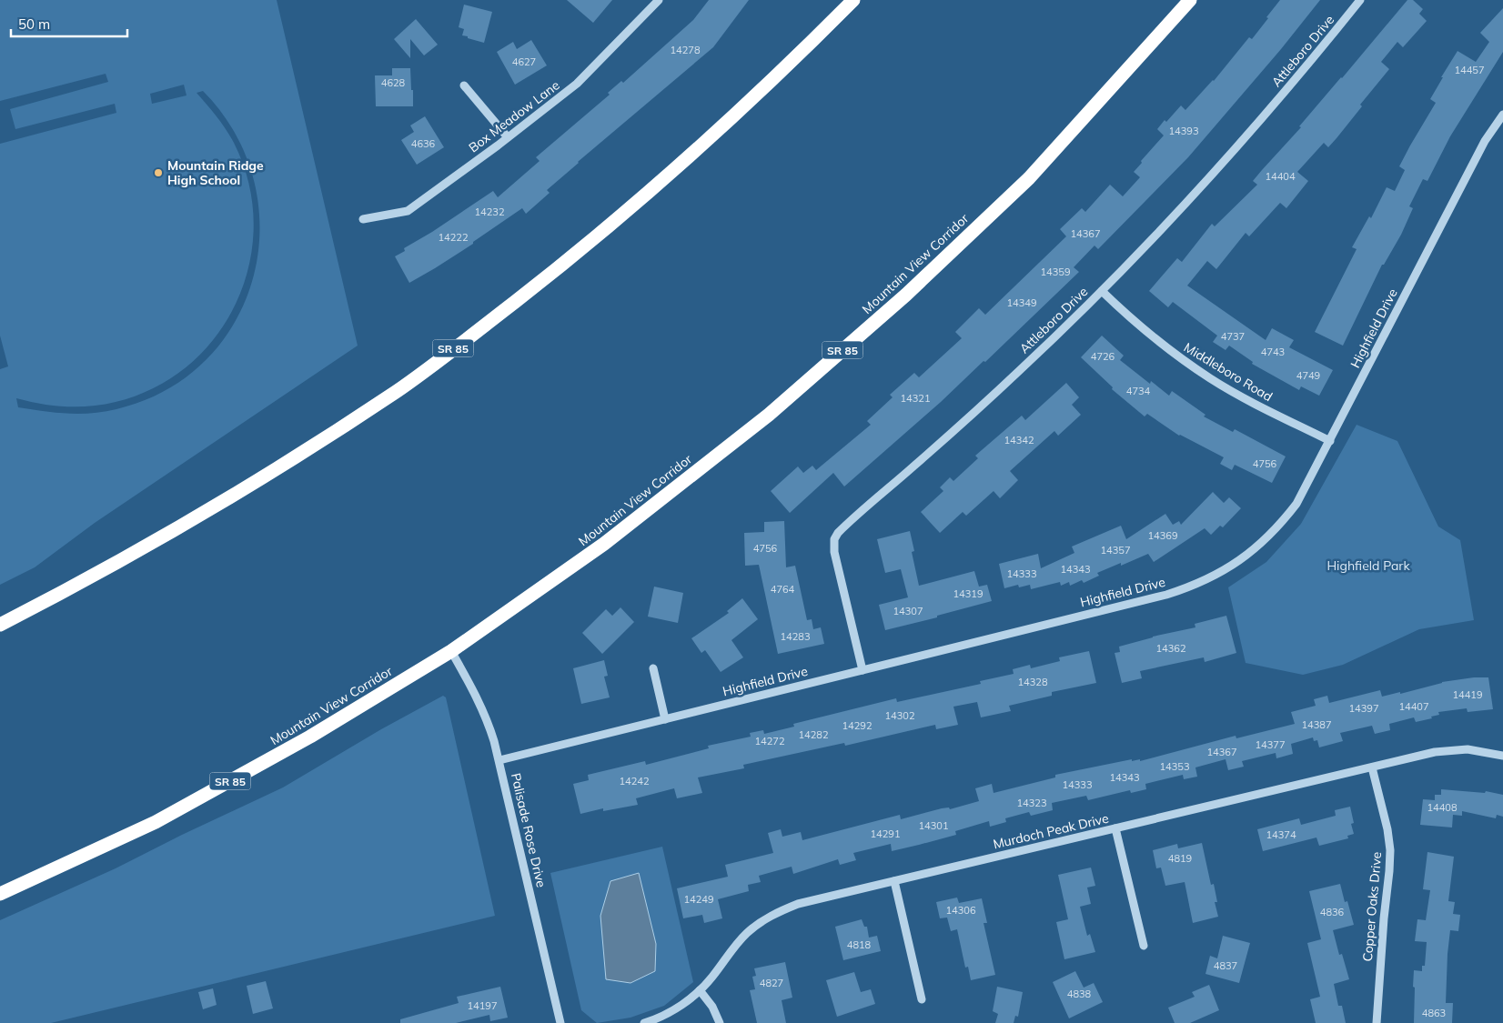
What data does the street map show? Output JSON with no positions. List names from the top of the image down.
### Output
{
  "streets": {
    "highway": ["Mountain View Corridor", "SR 85"],
    "street": [
      "Attleboro Drive",
      "Box Meadow Lane",
      "Highfield Drive",
      "Middleboro Road",
      "Palisade Rose Drive",
      "Murdoch Peak Drive",
      "Copper Oaks Drive"
    ]
  },
  "crossings": [
    ["Attleboro Drive", "Highfield Drive"],
    ["Attleboro Drive", "Middleboro Road"],
    ["Mountain View Corridor", "Palisade Rose Drive"],
    ["Highfield Drive", "Middleboro Road"],
    ["Highfield Drive", "Palisade Rose Drive"],
    ["Murdoch Peak Drive", "Copper Oaks Drive"]
  ],
  "parks": ["Highfield Park"],
  "places": ["Mountain Ridge High School"],
  "house_numbers": [
    "14278",
    "4627",
    "14457",
    "4628",
    "14393",
    "4636",
    "14404",
    "14232",
    "14367",
    "14222",
    "14359",
    "14349",
    "4737",
    "4743",
    "4726",
    "4749",
    "4734",
    "14321",
    "14342",
    "4756",
    "14369",
    "4756",
    "14357",
    "14343",
    "14333",
    "4764",
    "14319",
    "14307",
    "14283",
    "14362",
    "14328",
    "14419",
    "14407",
    "14397",
    "14302",
    "14387",
    "14292",
    "14282",
    "14272",
    "14377",
    "14367",
    "14353",
    "14343",
    "14242",
    "14333",
    "14323",
    "14408",
    "14301",
    "14291",
    "14374",
    "4819",
    "14249",
    "14306",
    "4836",
    "4818",
    "4837",
    "4827",
    "4838",
    "14197",
    "4863"
  ],
  "scale_bar": "50 m"
}
